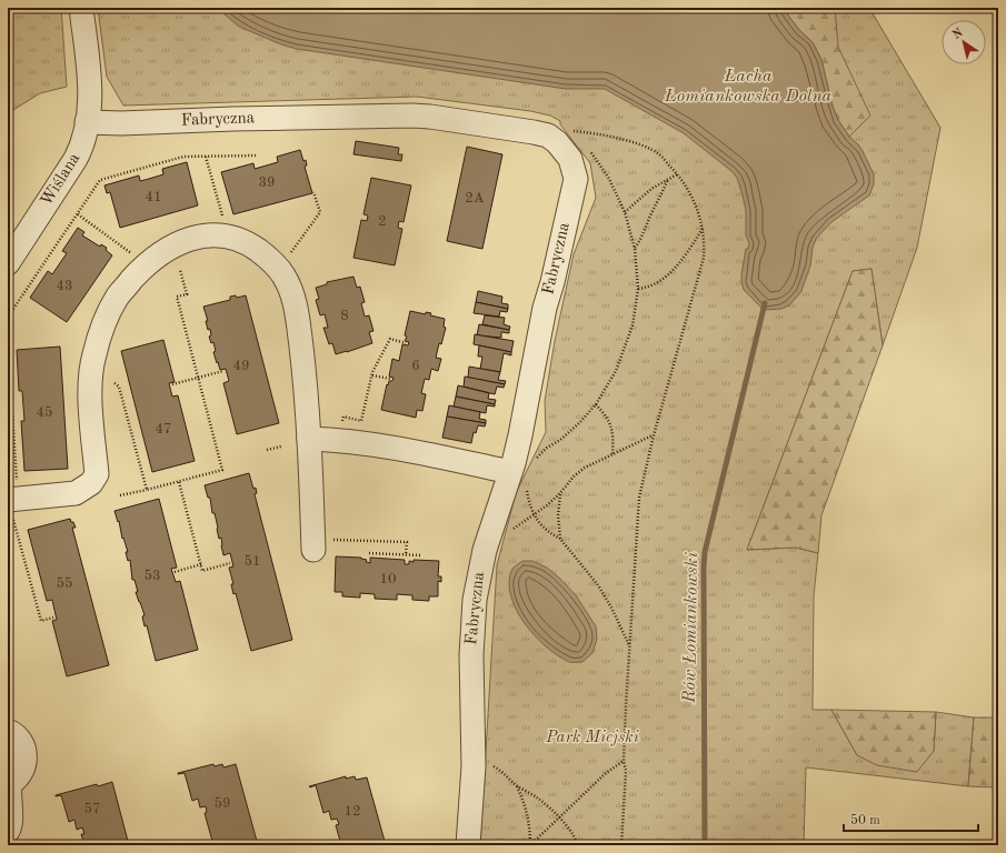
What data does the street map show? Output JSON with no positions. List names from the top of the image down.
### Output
{
  "streets": {
    "street": ["Fabryczna", "Wiślana"]
  },
  "crossings": [
    ["Fabryczna", "Wiślana"]
  ],
  "water": ["Łacha Łomiankowska Dolna", "Rów Łomiankowski"],
  "parks": ["Park Miejski"],
  "house_numbers": [
    "39",
    "41",
    "2A",
    "2",
    "43",
    "8",
    "49",
    "6",
    "45",
    "47",
    "51",
    "53",
    "10",
    "55",
    "59",
    "57",
    "12"
  ],
  "scale_bar": "50 m",
  "north": "top left"
}
